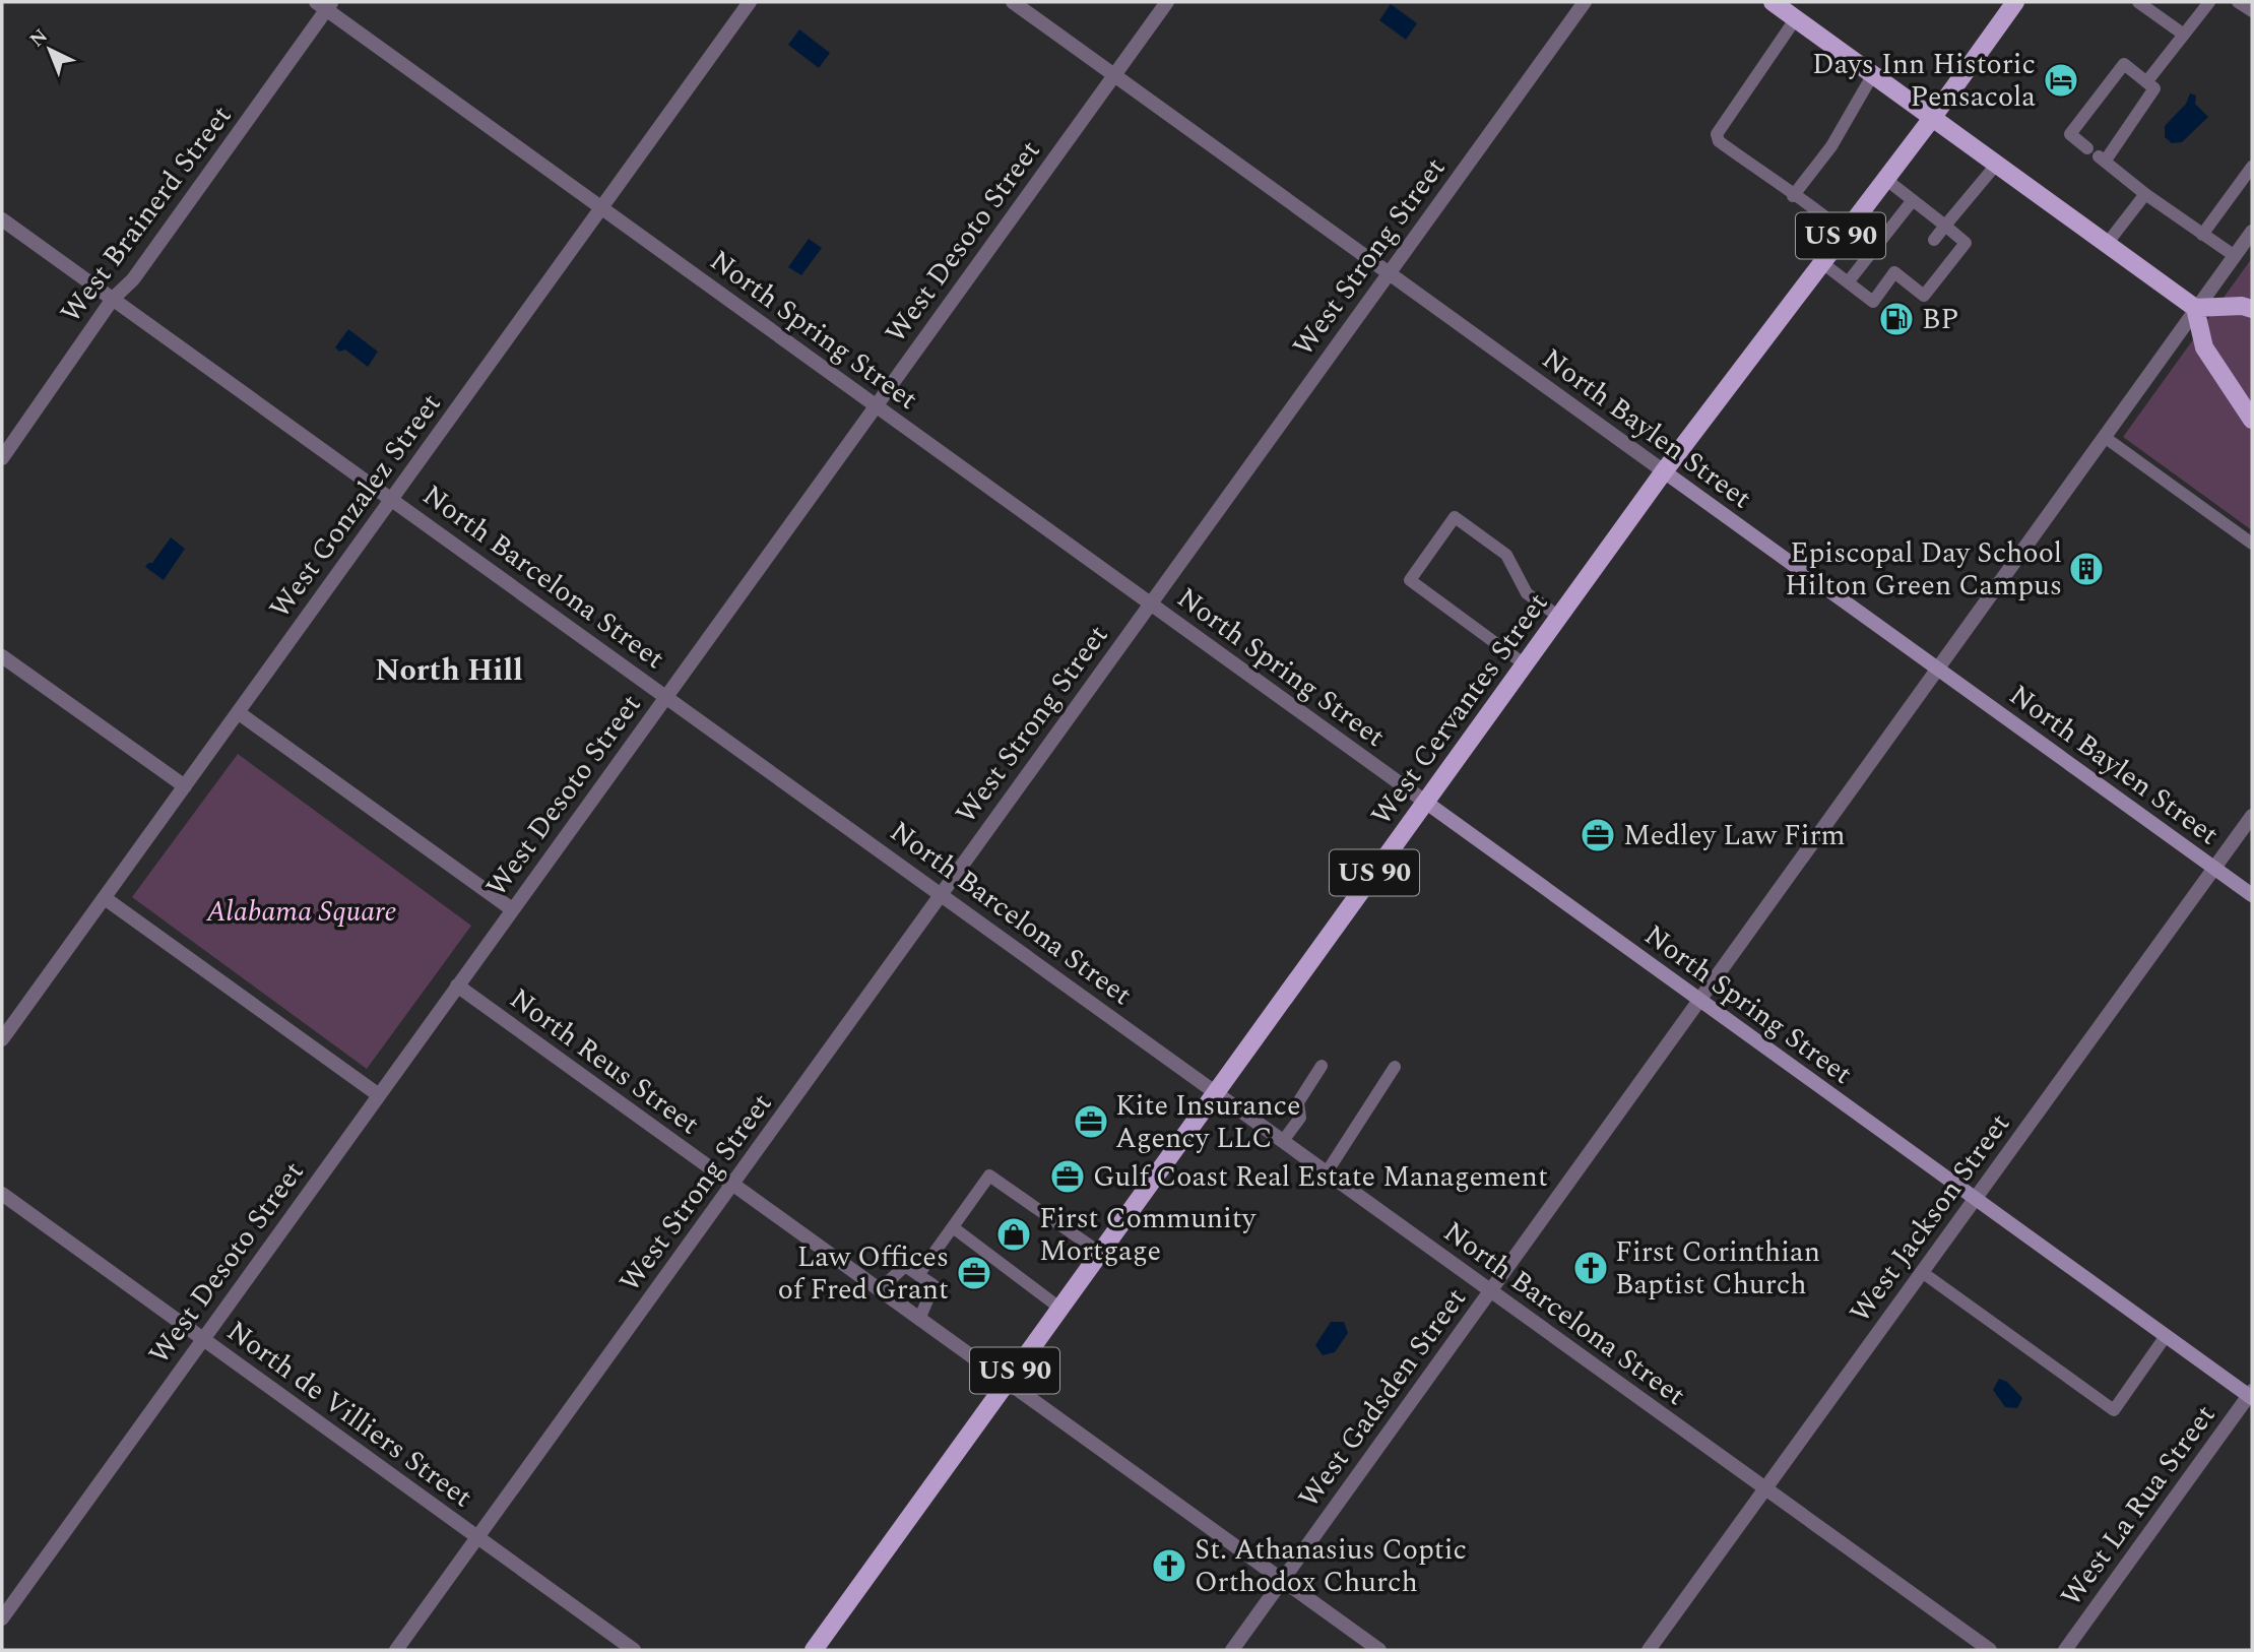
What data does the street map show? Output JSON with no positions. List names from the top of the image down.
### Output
{
  "streets": {
    "main road": ["US 90", "West Cervantes Street"],
    "street": [
      "West Brainerd Street",
      "West Desoto Street",
      "West Strong Street",
      "North Spring Street",
      "North Baylen Street",
      "West Gonzalez Street",
      "North Barcelona Street",
      "North Reus Street",
      "West Jackson Street",
      "West Gadsden Street",
      "North de Villiers Street",
      "West La Rua Street"
    ]
  },
  "crossings": [
    ["West Brainerd Street", "North Spring Street"],
    ["West Brainerd Street", "North Barcelona Street"],
    ["US 90", "West Cervantes Street"],
    ["West Desoto Street", "North Spring Street"],
    ["West Desoto Street", "North Baylen Street"],
    ["West Desoto Street", "North Barcelona Street"],
    ["West Desoto Street", "North Reus Street"],
    ["West Desoto Street", "North de Villiers Street"],
    ["West Strong Street", "North Spring Street"],
    ["West Strong Street", "North Baylen Street"],
    ["West Strong Street", "North Barcelona Street"],
    ["West Strong Street", "North Reus Street"],
    ["West Strong Street", "North de Villiers Street"],
    ["North Spring Street", "West Gonzalez Street"],
    ["North Spring Street", "West Cervantes Street"],
    ["North Spring Street", "West Jackson Street"],
    ["North Spring Street", "West Gadsden Street"],
    ["North Spring Street", "West La Rua Street"],
    ["North Baylen Street", "West Cervantes Street"],
    ["North Baylen Street", "West Jackson Street"],
    ["North Baylen Street", "West Gadsden Street"],
    ["West Gonzalez Street", "North Barcelona Street"],
    ["North Barcelona Street", "West Cervantes Street"],
    ["North Barcelona Street", "West Jackson Street"],
    ["North Barcelona Street", "West Gadsden Street"],
    ["West Cervantes Street", "North Reus Street"],
    ["North Reus Street", "West Gadsden Street"]
  ],
  "districts": ["North Hill"],
  "parks": ["Alabama Square"],
  "places": {
    "hotel": ["Days Inn Historic Pensacola"],
    "fuel station": ["BP"],
    "building": ["Episcopal Day School Hilton Green Campus"],
    "office": [
      "Medley Law Firm",
      "Kite Insurance Agency LLC",
      "Gulf Coast Real Estate Management",
      "Law Offices of Fred Grant"
    ],
    "shop": ["First Community Mortgage"],
    "church": ["First Corinthian Baptist Church", "St. Athanasius Coptic Orthodox Church"]
  },
  "north": "top left"
}
